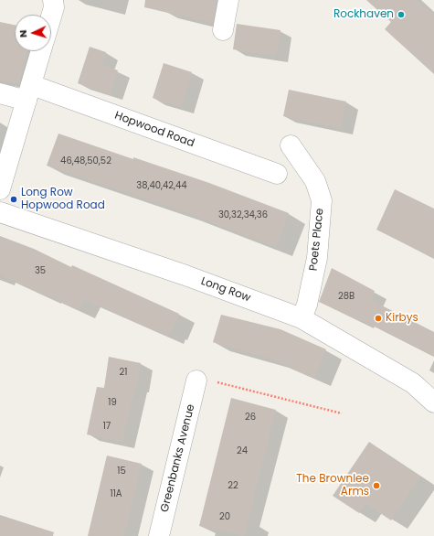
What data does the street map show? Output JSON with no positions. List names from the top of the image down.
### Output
{
  "streets": {
    "street": [
      "Hopwood Road",
      "Poets Place",
      "Long Row",
      "Greenbanks Avenue"
    ]
  },
  "crossings": [
    ["Poets Place", "Long Row"]
  ],
  "places": [
    "Rockhaven",
    "Long Row Hopwood Road",
    "Kirbys",
    "The Brownlee Arms"
  ],
  "house_numbers": [
    "46,48,50,52",
    "38,40,42,44",
    "30,32,34,36",
    "35",
    "28B",
    "21",
    "19",
    "26",
    "17",
    "24",
    "15",
    "22",
    "11A",
    "20"
  ],
  "north": "left"
}
